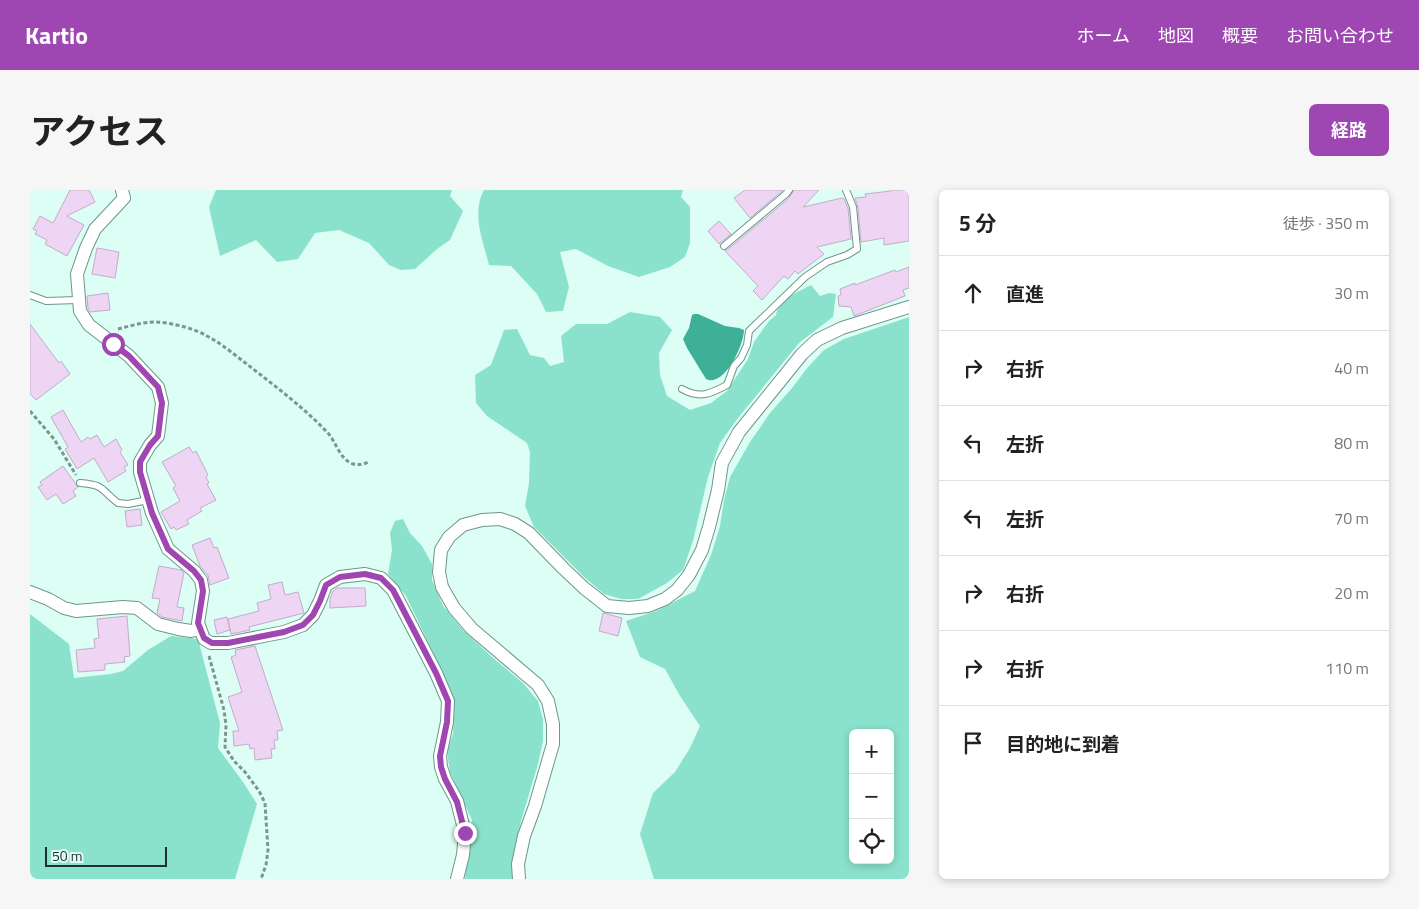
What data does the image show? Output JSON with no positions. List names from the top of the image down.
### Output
{
  "scale_bar": "50 m",
  "page": {
    "header": "Kartio",
    "nav": [
      "ホーム",
      "地図",
      "概要",
      "お問い合わせ"
    ],
    "title": "アクセス",
    "buttons": "経路",
    "heading": ["5 分", "徒歩 · 350 m"],
    "list": [
      ["直進", "30 m"],
      ["右折", "40 m"],
      ["左折", "80 m"],
      ["左折", "70 m"],
      ["右折", "20 m"],
      ["右折", "110 m"],
      "目的地に到着"
    ],
    "map_buttons": ["+", "−"],
    "scale": "50 m"
  }
}
